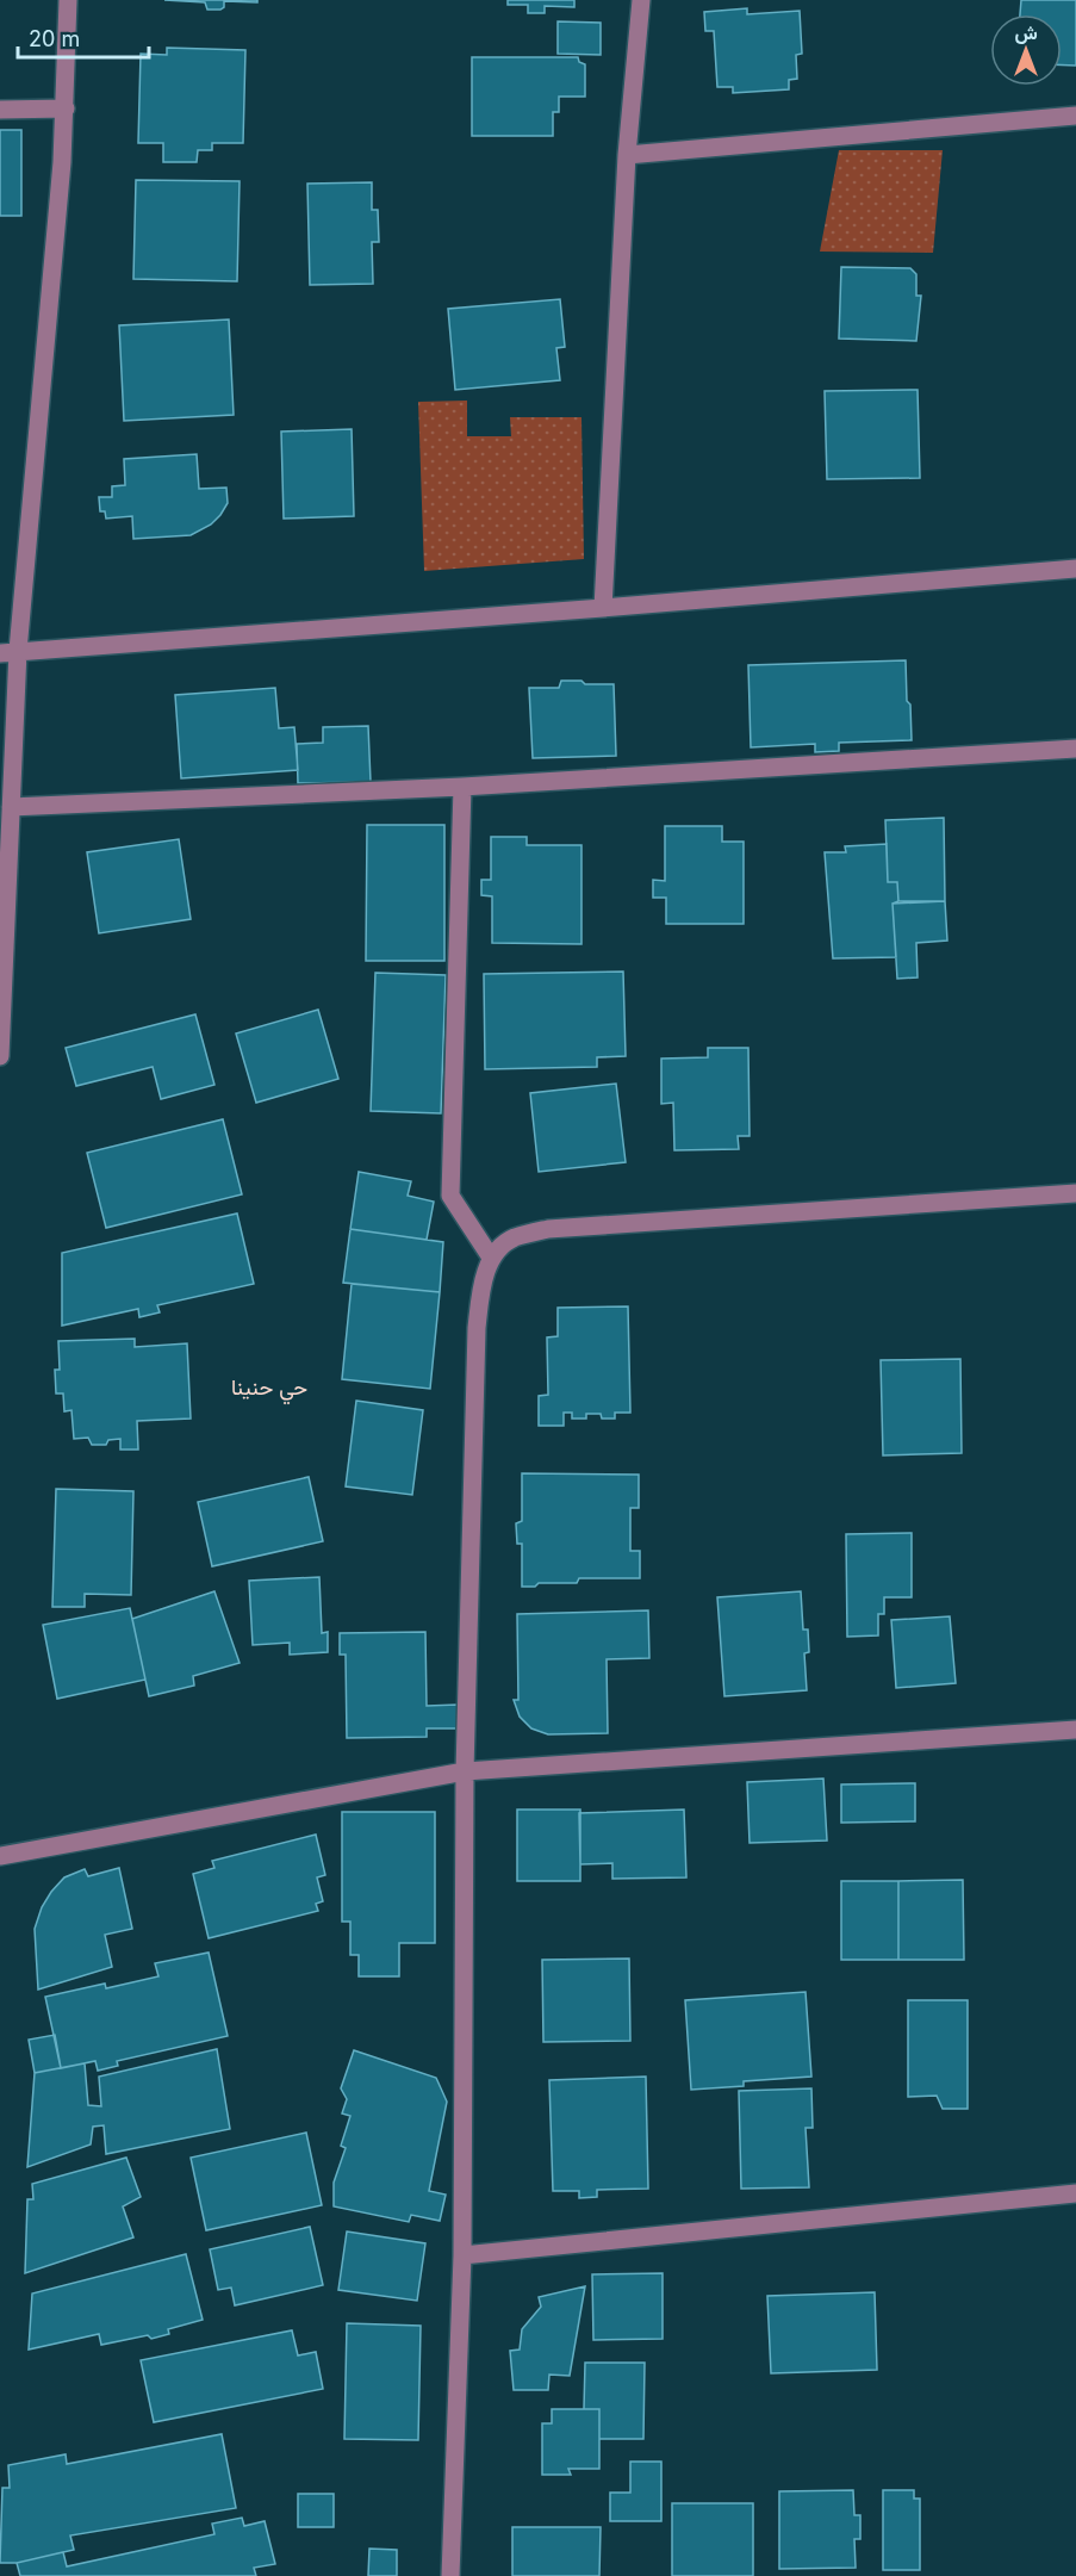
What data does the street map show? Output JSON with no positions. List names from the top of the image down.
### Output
{
  "districts": ["حي حنينا"],
  "scale_bar": "20 m",
  "north": "top"
}
